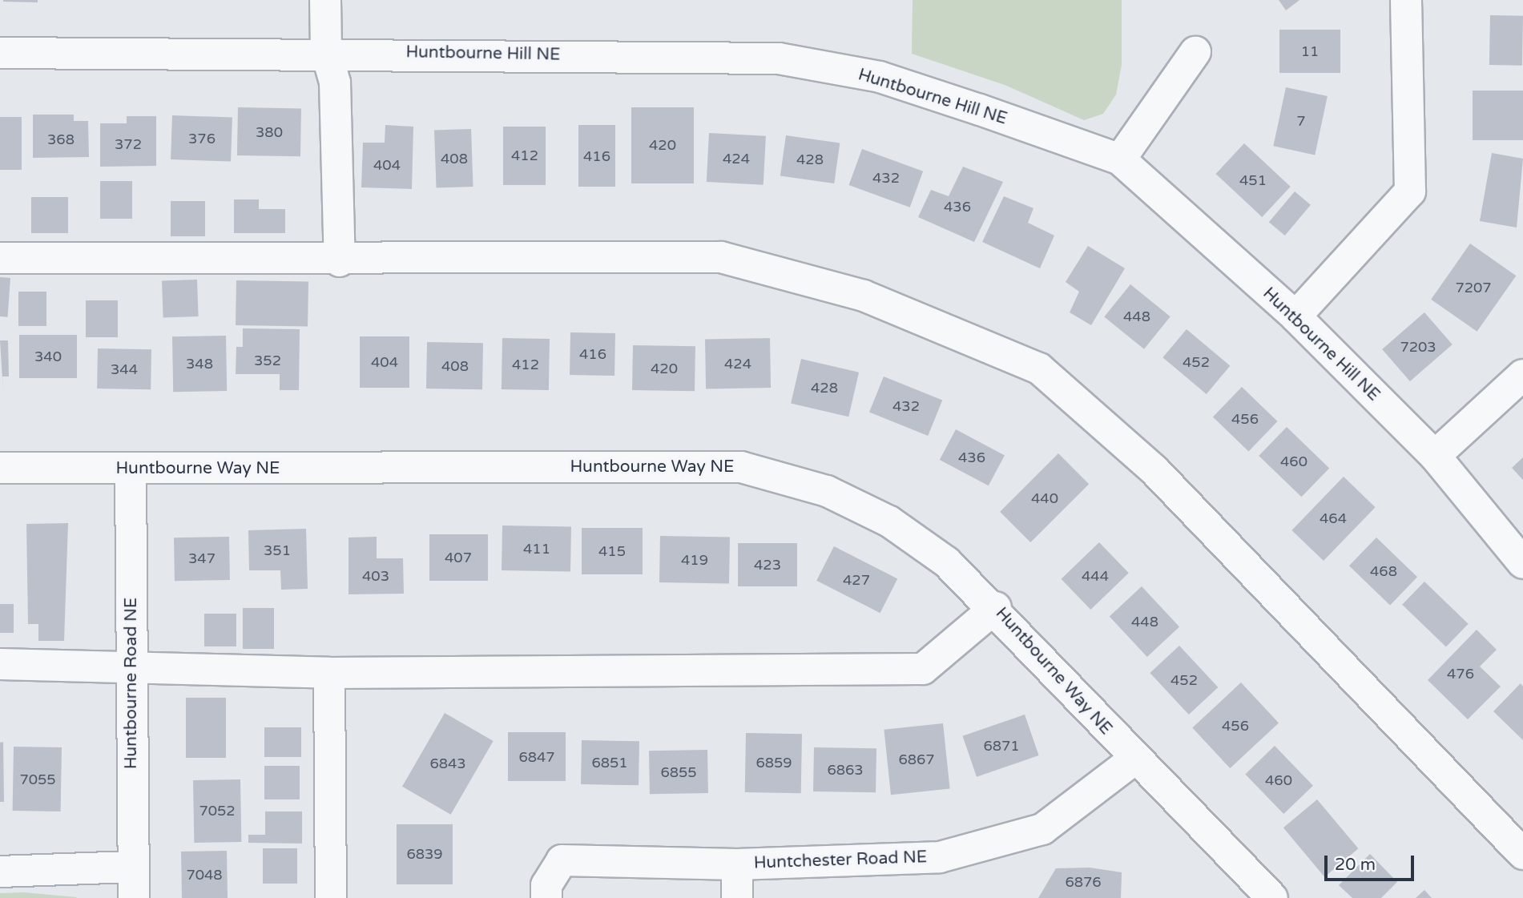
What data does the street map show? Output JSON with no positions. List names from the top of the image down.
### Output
{
  "streets": {
    "street": [
      "Huntbourne Hill NE",
      "Huntbourne Way NE",
      "Huntbourne Road NE",
      "Huntchester Road NE"
    ]
  },
  "crossings": [
    ["Huntbourne Way NE", "Huntbourne Road NE"],
    ["Huntbourne Way NE", "Huntchester Road NE"]
  ],
  "house_numbers": [
    "11",
    "7",
    "380",
    "376",
    "368",
    "372",
    "420",
    "412",
    "416",
    "408",
    "424",
    "428",
    "404",
    "432",
    "451",
    "436",
    "7207",
    "448",
    "7203",
    "416",
    "340",
    "352",
    "404",
    "452",
    "348",
    "424",
    "412",
    "408",
    "420",
    "344",
    "428",
    "432",
    "456",
    "436",
    "460",
    "440",
    "464",
    "411",
    "351",
    "415",
    "407",
    "347",
    "419",
    "423",
    "468",
    "403",
    "444",
    "427",
    "448",
    "476",
    "452",
    "456",
    "6871",
    "6847",
    "6867",
    "6851",
    "6859",
    "6843",
    "6863",
    "6855",
    "7055",
    "460",
    "7052",
    "6839",
    "7048",
    "6876"
  ],
  "scale_bar": "20 m"
}
